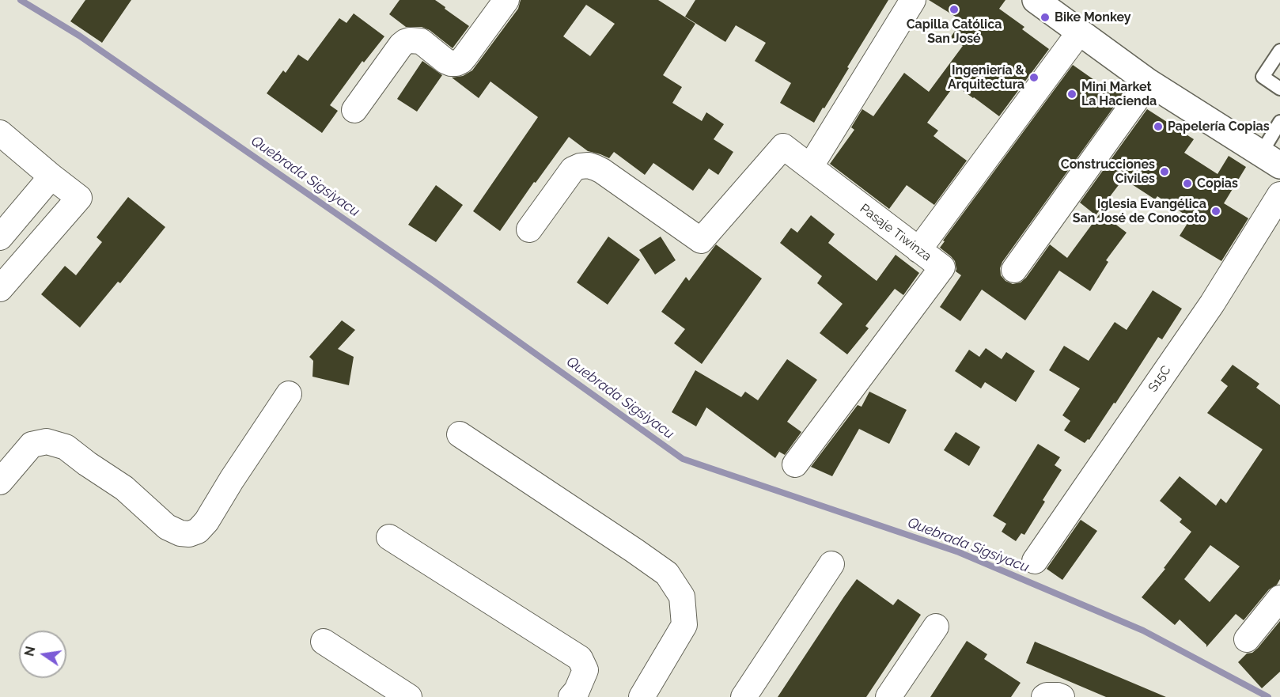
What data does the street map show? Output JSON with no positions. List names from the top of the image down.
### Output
{
  "streets": {
    "street": ["Pasaje Tiwinza", "S15C"]
  },
  "water": ["Quebrada Sigsiyacu"],
  "places": [
    "Capilla Católica San José",
    "Bike Monkey",
    "Ingeniería & Arquitectura",
    "Mini Market La Hacienda",
    "Papelería Copias",
    "Construcciones Civiles",
    "Copias",
    "Iglesia Evangélica San José de Conocoto"
  ],
  "north": "left"
}
